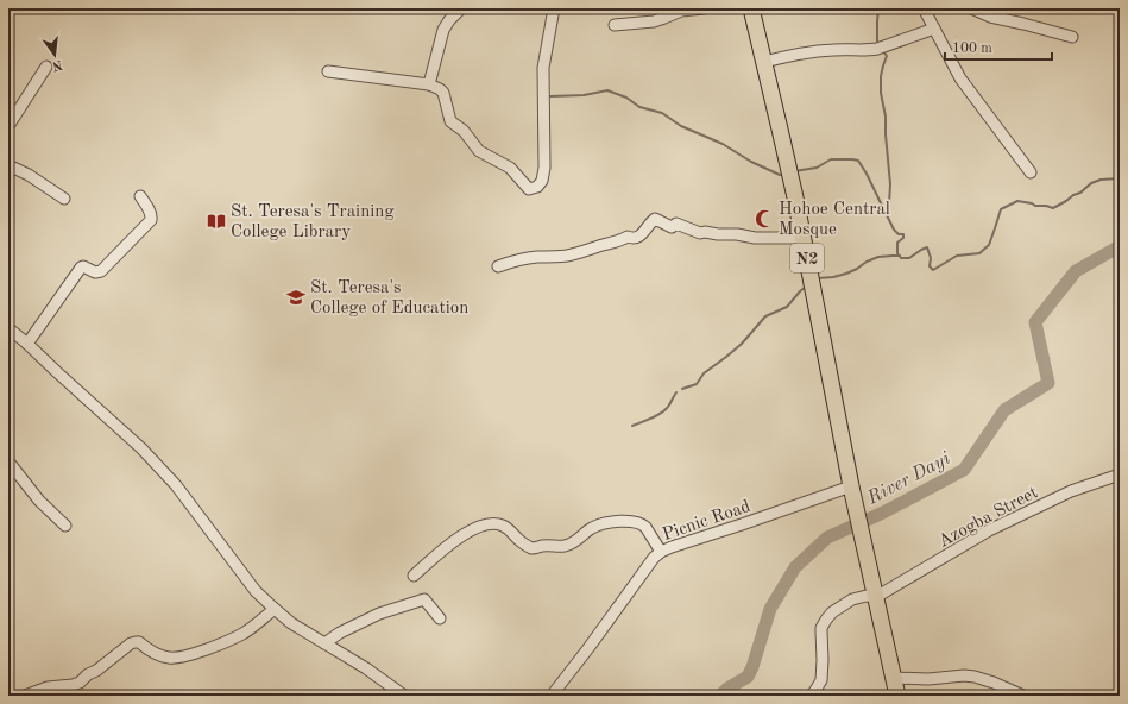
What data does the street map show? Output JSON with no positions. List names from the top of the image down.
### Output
{
  "streets": {
    "highway": ["N2"],
    "street": ["Azogba Street", "Picnic Road"]
  },
  "crossings": [
    ["N2", "Azogba Street"],
    ["N2", "Picnic Road"]
  ],
  "water": ["River Dayi"],
  "places": {
    "mosque": ["Hohoe Central Mosque"],
    "library": ["St. Teresa's Training College Library"],
    "school or university": ["St. Teresa's College of Education"]
  },
  "scale_bar": "100 m",
  "north": "bottom"
}
